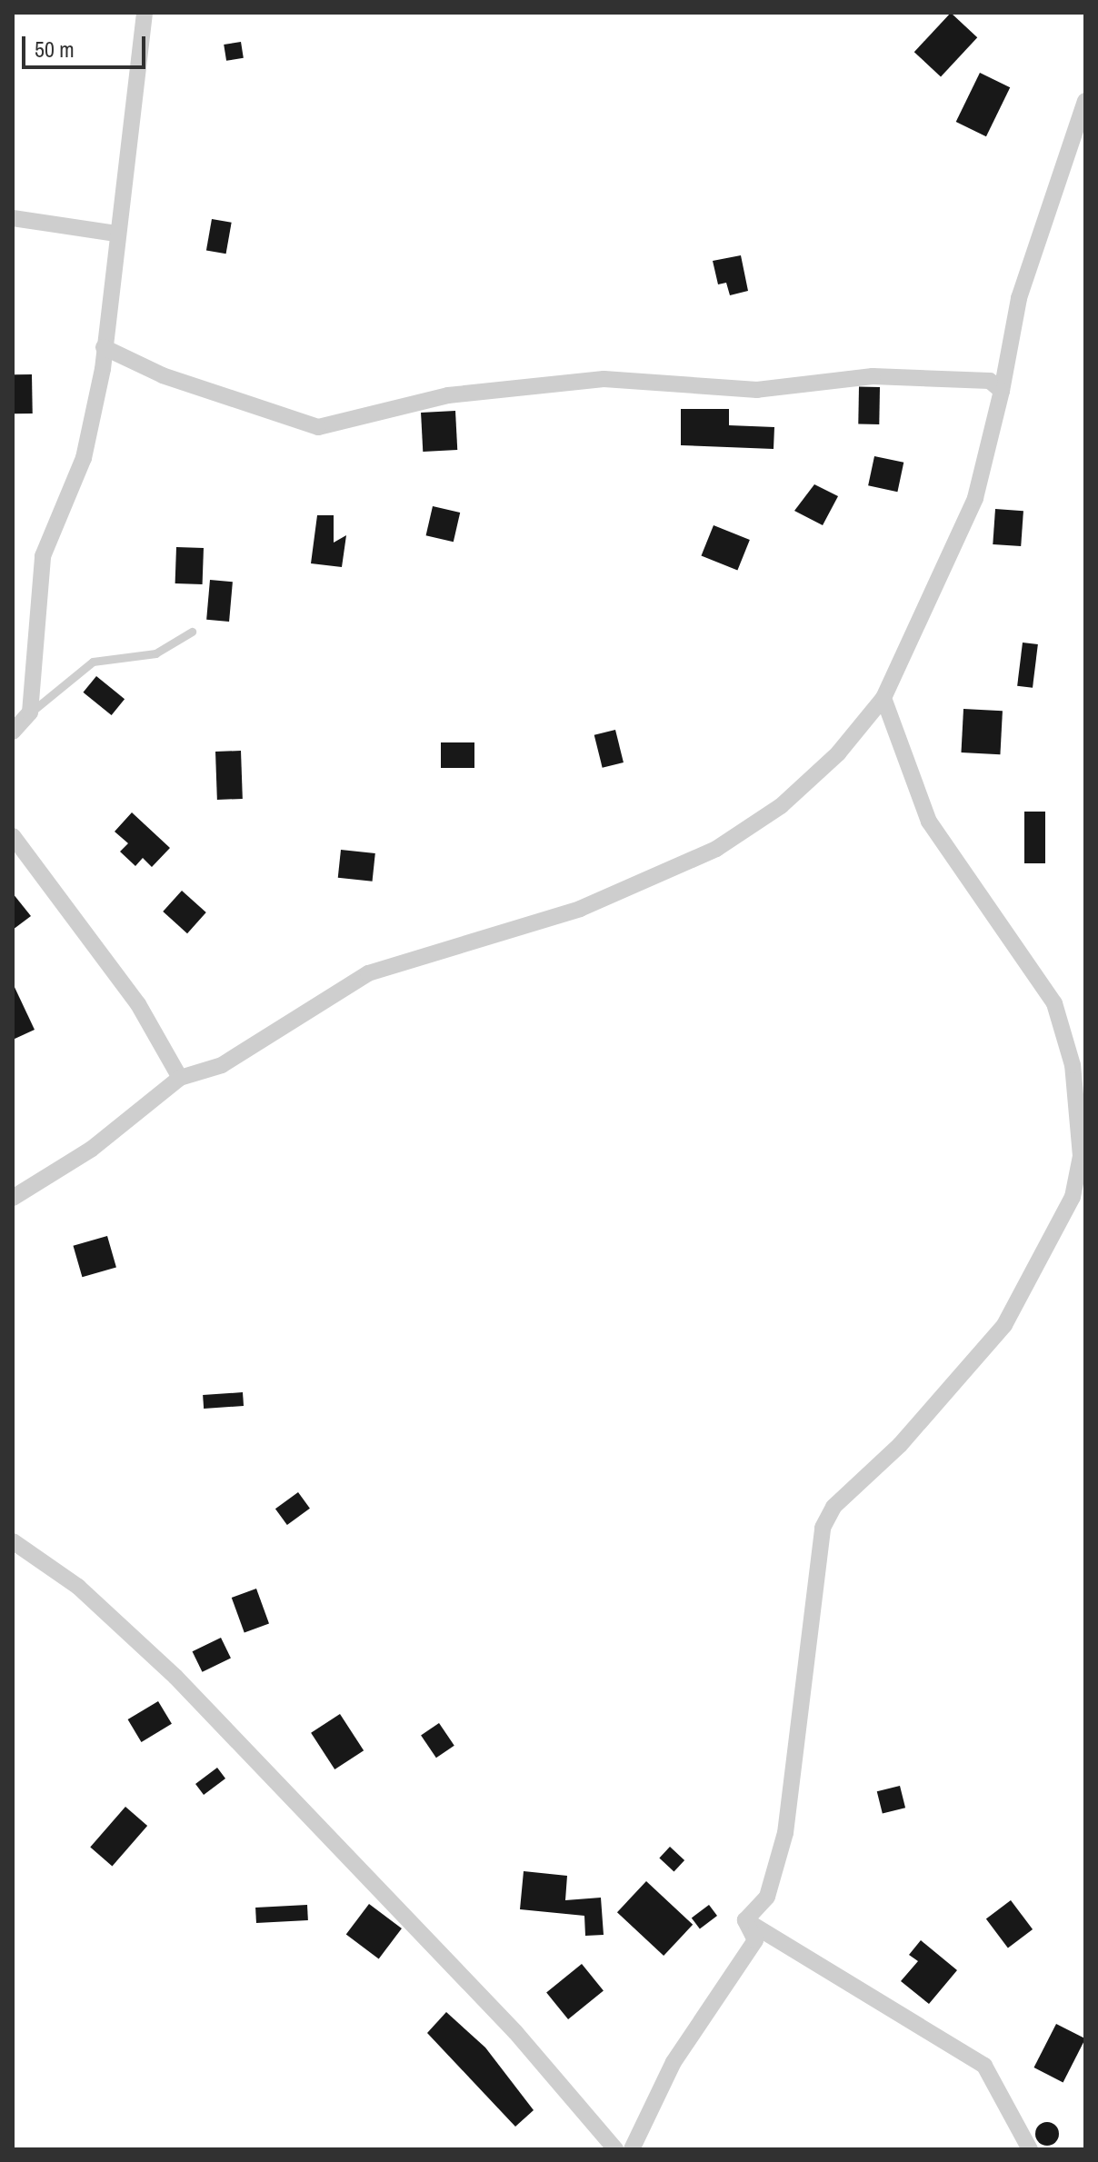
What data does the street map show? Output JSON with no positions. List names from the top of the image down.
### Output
{
  "scale_bar": "50 m"
}
